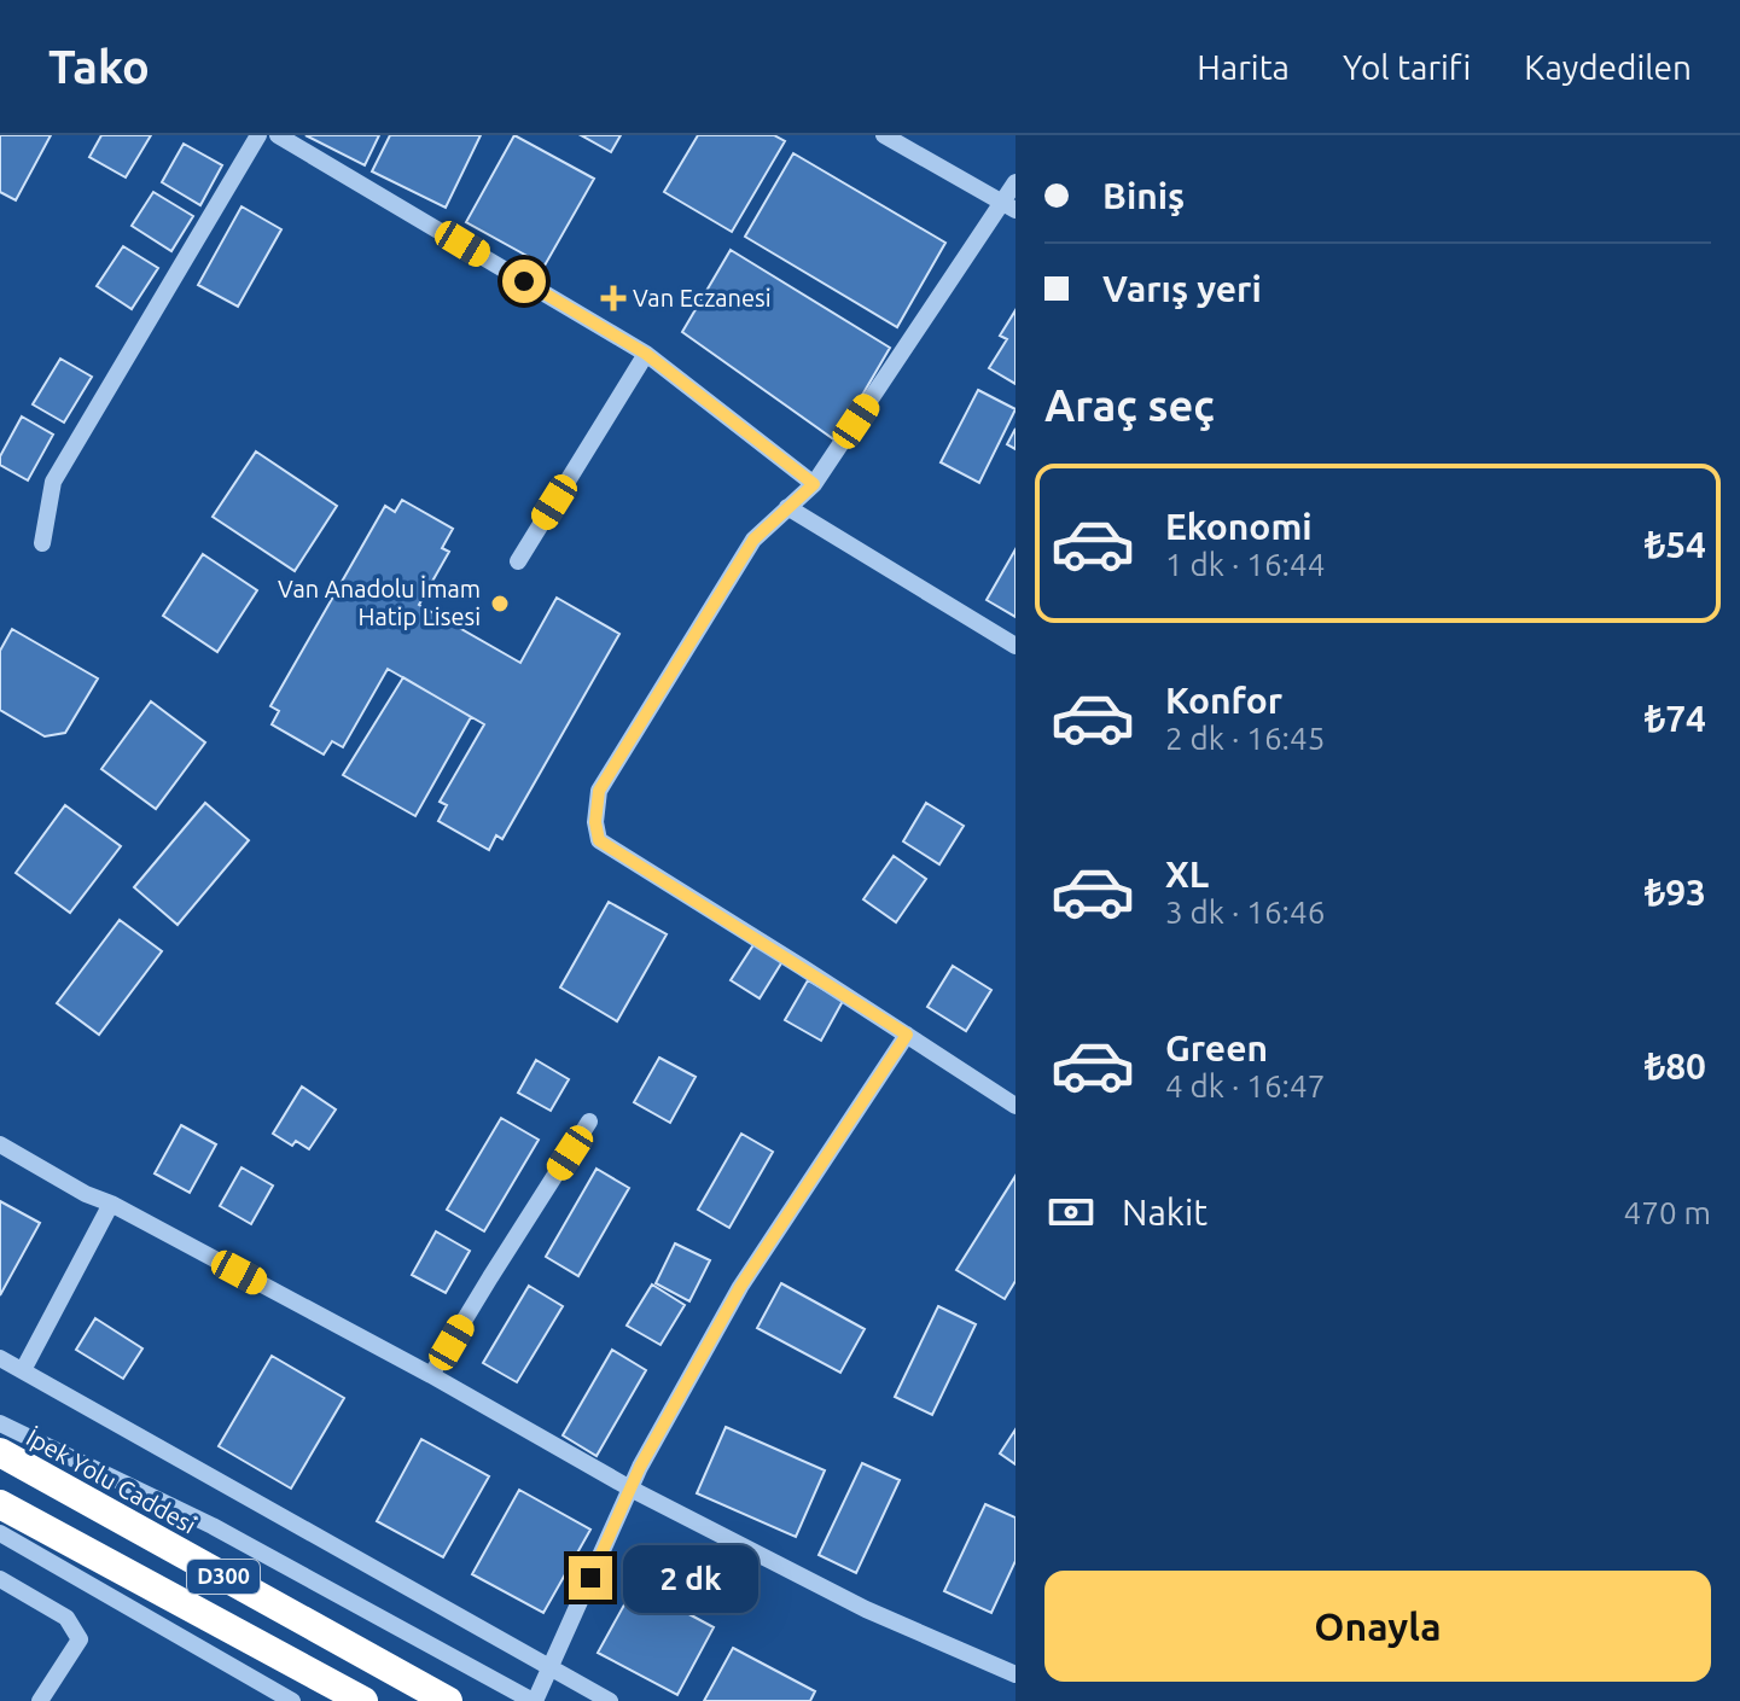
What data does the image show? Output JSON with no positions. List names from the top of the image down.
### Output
{
  "streets": {
    "highway": ["İpek Yolu Caddesi", "D300"]
  },
  "places": {
    "health": ["Van Eczanesi"],
    "other": ["Van Anadolu İmam Hatip Lisesi"]
  },
  "page": {
    "header": "Tako",
    "nav": ["Harita", "Yol tarifi", "Kaydedilen"],
    "banner": ["Biniş", "Varış yeri"],
    "heading": "Araç seç",
    "list": [
      {
        "name": "Ekonomi",
        "note": "1 dk · 16:44",
        "value": "₺54"
      },
      {
        "name": "Konfor",
        "note": "2 dk · 16:45",
        "value": "₺74"
      },
      {
        "name": "XL",
        "note": "3 dk · 16:46",
        "value": "₺93"
      },
      {
        "name": "Green",
        "note": "4 dk · 16:47",
        "value": "₺80"
      }
    ],
    "pay": ["Nakit", "470 m"],
    "bubble": "2 dk",
    "buttons": "Onayla"
  }
}
